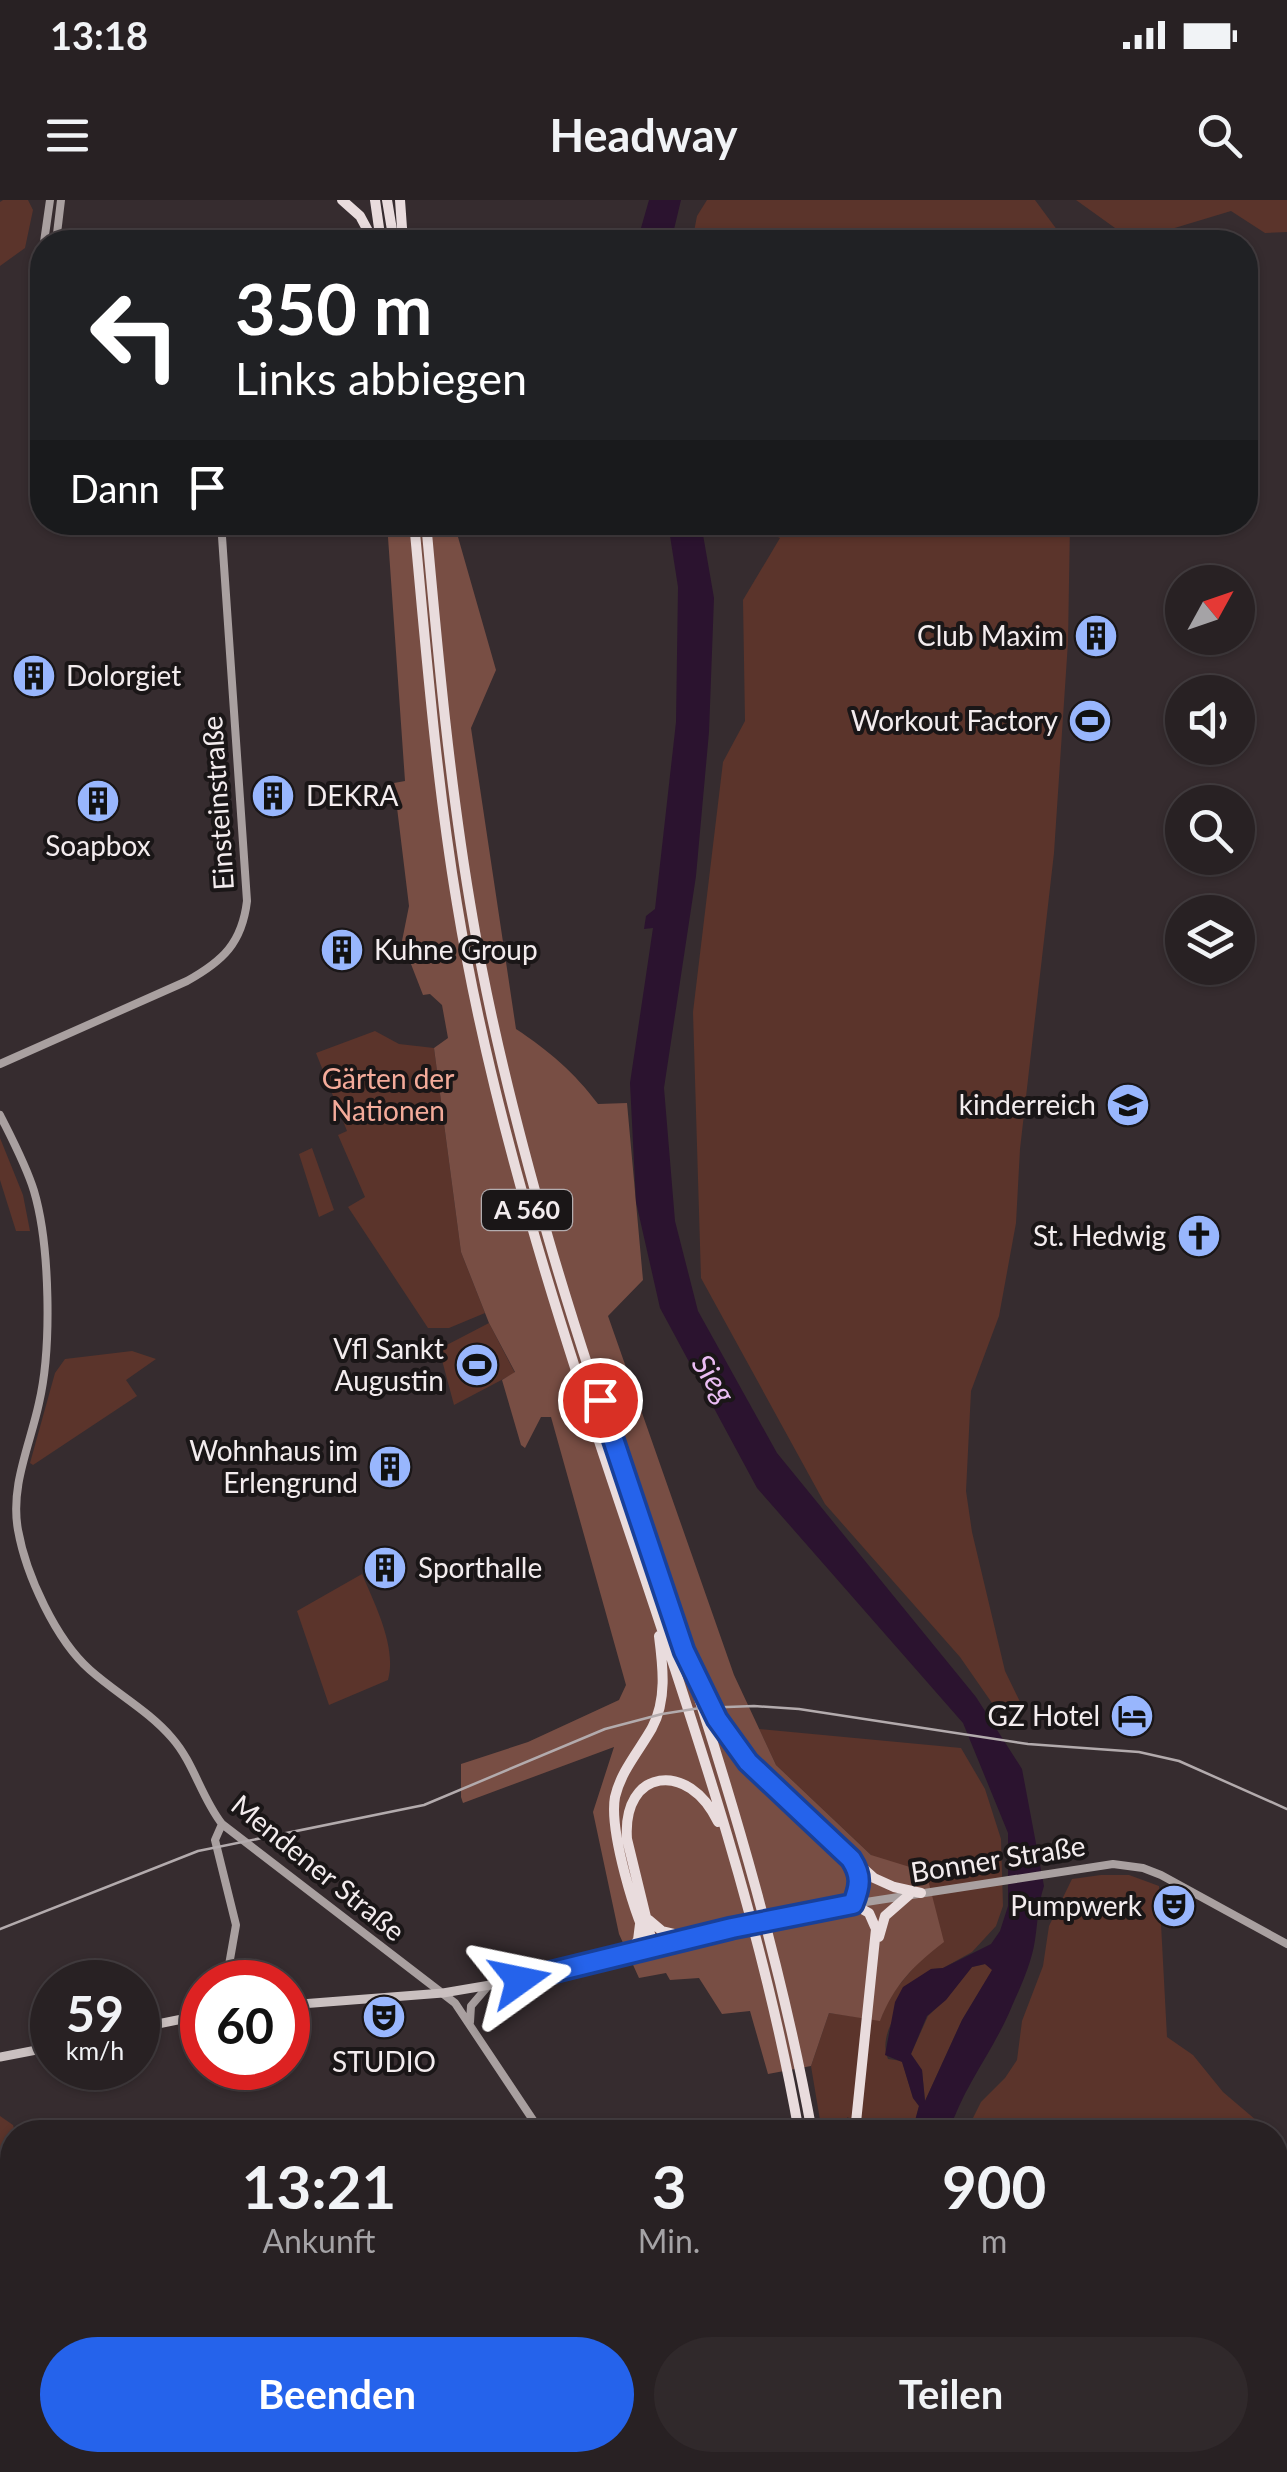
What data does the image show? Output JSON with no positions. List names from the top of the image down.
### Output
{
  "streets": {
    "highway": ["A 560"],
    "main road": ["Bonner Straße"],
    "street": ["Einsteinstraße", "Mendener Straße"]
  },
  "crossings": [
    ["Bonner Straße", "Mendener Straße"]
  ],
  "water": ["Sieg"],
  "parks": ["Gärten der Nationen"],
  "places": {
    "building": [
      "Club Maxim",
      "Dolorgiet",
      "DEKRA",
      "Soapbox",
      "Kuhne Group",
      "Wohnhaus im Erlengrund",
      "Sporthalle"
    ],
    "sports": ["Workout Factory", "Vfl Sankt Augustin"],
    "school or university": ["kinderreich"],
    "church": ["St. Hedwig"],
    "hotel": ["GZ Hotel"],
    "theatre": ["Pumpwerk", "STUDIO"]
  },
  "north": "top right",
  "page": {
    "status": "13:18",
    "header": "Headway",
    "turn": ["350 m", "Links abbiegen"],
    "then": "Dann",
    "speed": "59 km/h",
    "limit": "60",
    "eta": [
      "13:21",
      "Ankunft",
      "3",
      "Min.",
      "900",
      "m"
    ],
    "buttons": ["Beenden", "Teilen"]
  }
}
